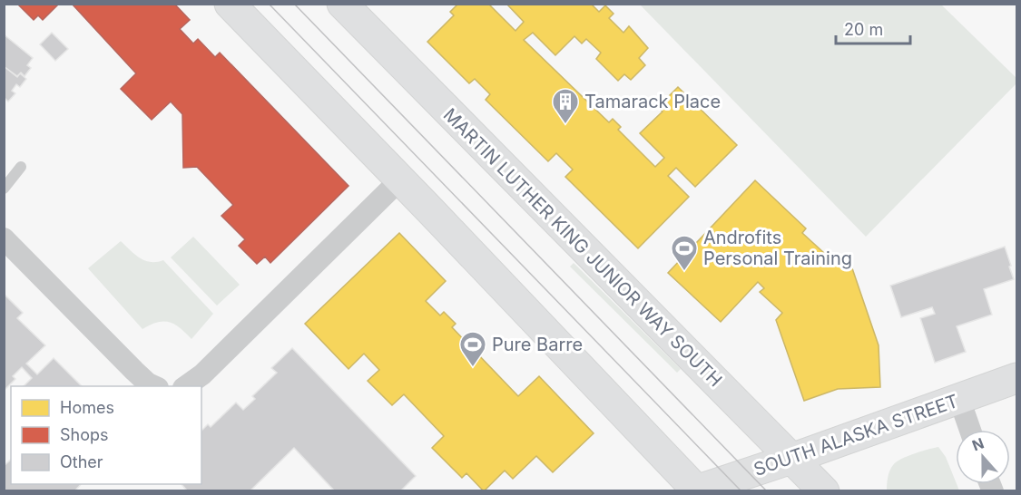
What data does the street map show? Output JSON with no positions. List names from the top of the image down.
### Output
{
  "streets": {
    "main road": ["MARTIN LUTHER KING JUNIOR WAY SOUTH", "SOUTH ALASKA STREET"]
  },
  "crossings": [
    ["MARTIN LUTHER KING JUNIOR WAY SOUTH", "SOUTH ALASKA STREET"]
  ],
  "places": {
    "building": ["Tamarack Place"],
    "sports": ["Androfits Personal Training", "Pure Barre"]
  },
  "legend": ["Homes", "Shops", "Other"],
  "scale_bar": "20 m",
  "north": "top"
}
